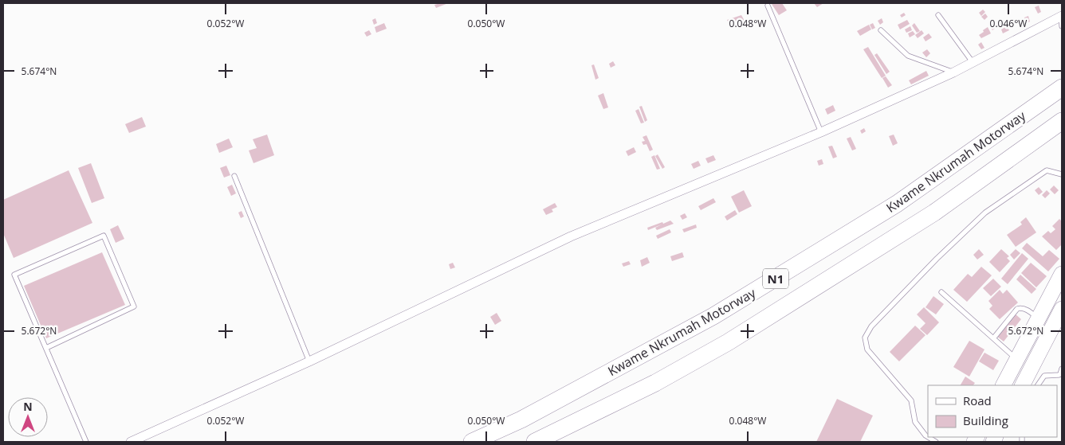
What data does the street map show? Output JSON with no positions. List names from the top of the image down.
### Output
{
  "streets": {
    "highway": ["Kwame Nkrumah Motorway", "N1"]
  },
  "legend": ["Road", "Building"],
  "north": "top",
  "coordinates": [
    "0.052°W",
    "0.050°W",
    "0.048°W",
    "0.046°W",
    "5.674°N",
    "5.672°N"
  ]
}
